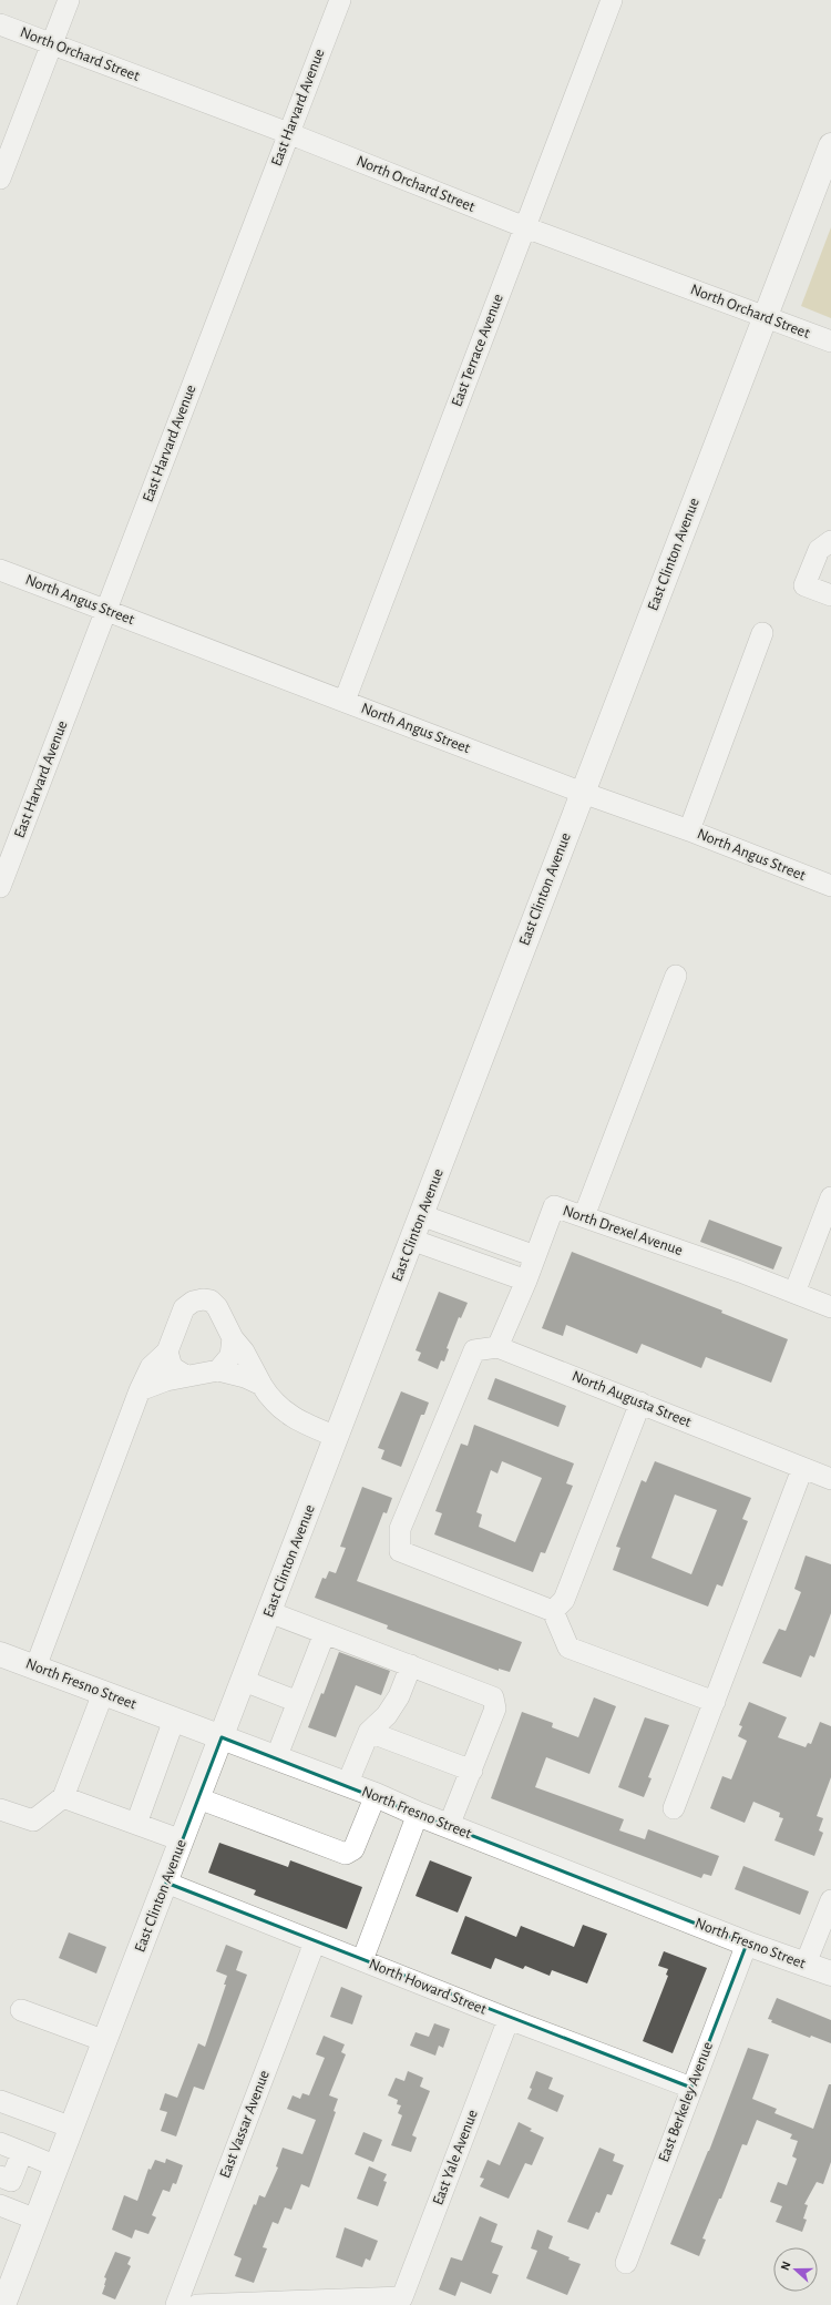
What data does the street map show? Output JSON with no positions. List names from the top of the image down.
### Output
{
  "streets": {
    "main road": ["East Clinton Avenue", "North Fresno Street"],
    "street": [
      "North Orchard Street",
      "East Harvard Avenue",
      "East Terrace Avenue",
      "North Angus Street",
      "North Drexel Avenue",
      "North Augusta Street",
      "North Howard Street",
      "East Berkeley Avenue",
      "East Vassar Avenue",
      "East Yale Avenue"
    ]
  },
  "crossings": [
    ["North Orchard Street", "East Harvard Avenue"],
    ["North Orchard Street", "East Terrace Avenue"],
    ["North Orchard Street", "East Clinton Avenue"],
    ["East Harvard Avenue", "North Angus Street"],
    ["East Terrace Avenue", "North Angus Street"],
    ["East Clinton Avenue", "North Angus Street"],
    ["East Clinton Avenue", "North Fresno Street"],
    ["East Clinton Avenue", "North Howard Street"],
    ["North Fresno Street", "East Berkeley Avenue"],
    ["North Howard Street", "East Berkeley Avenue"],
    ["North Howard Street", "East Vassar Avenue"],
    ["North Howard Street", "East Yale Avenue"]
  ],
  "north": "left"
}
